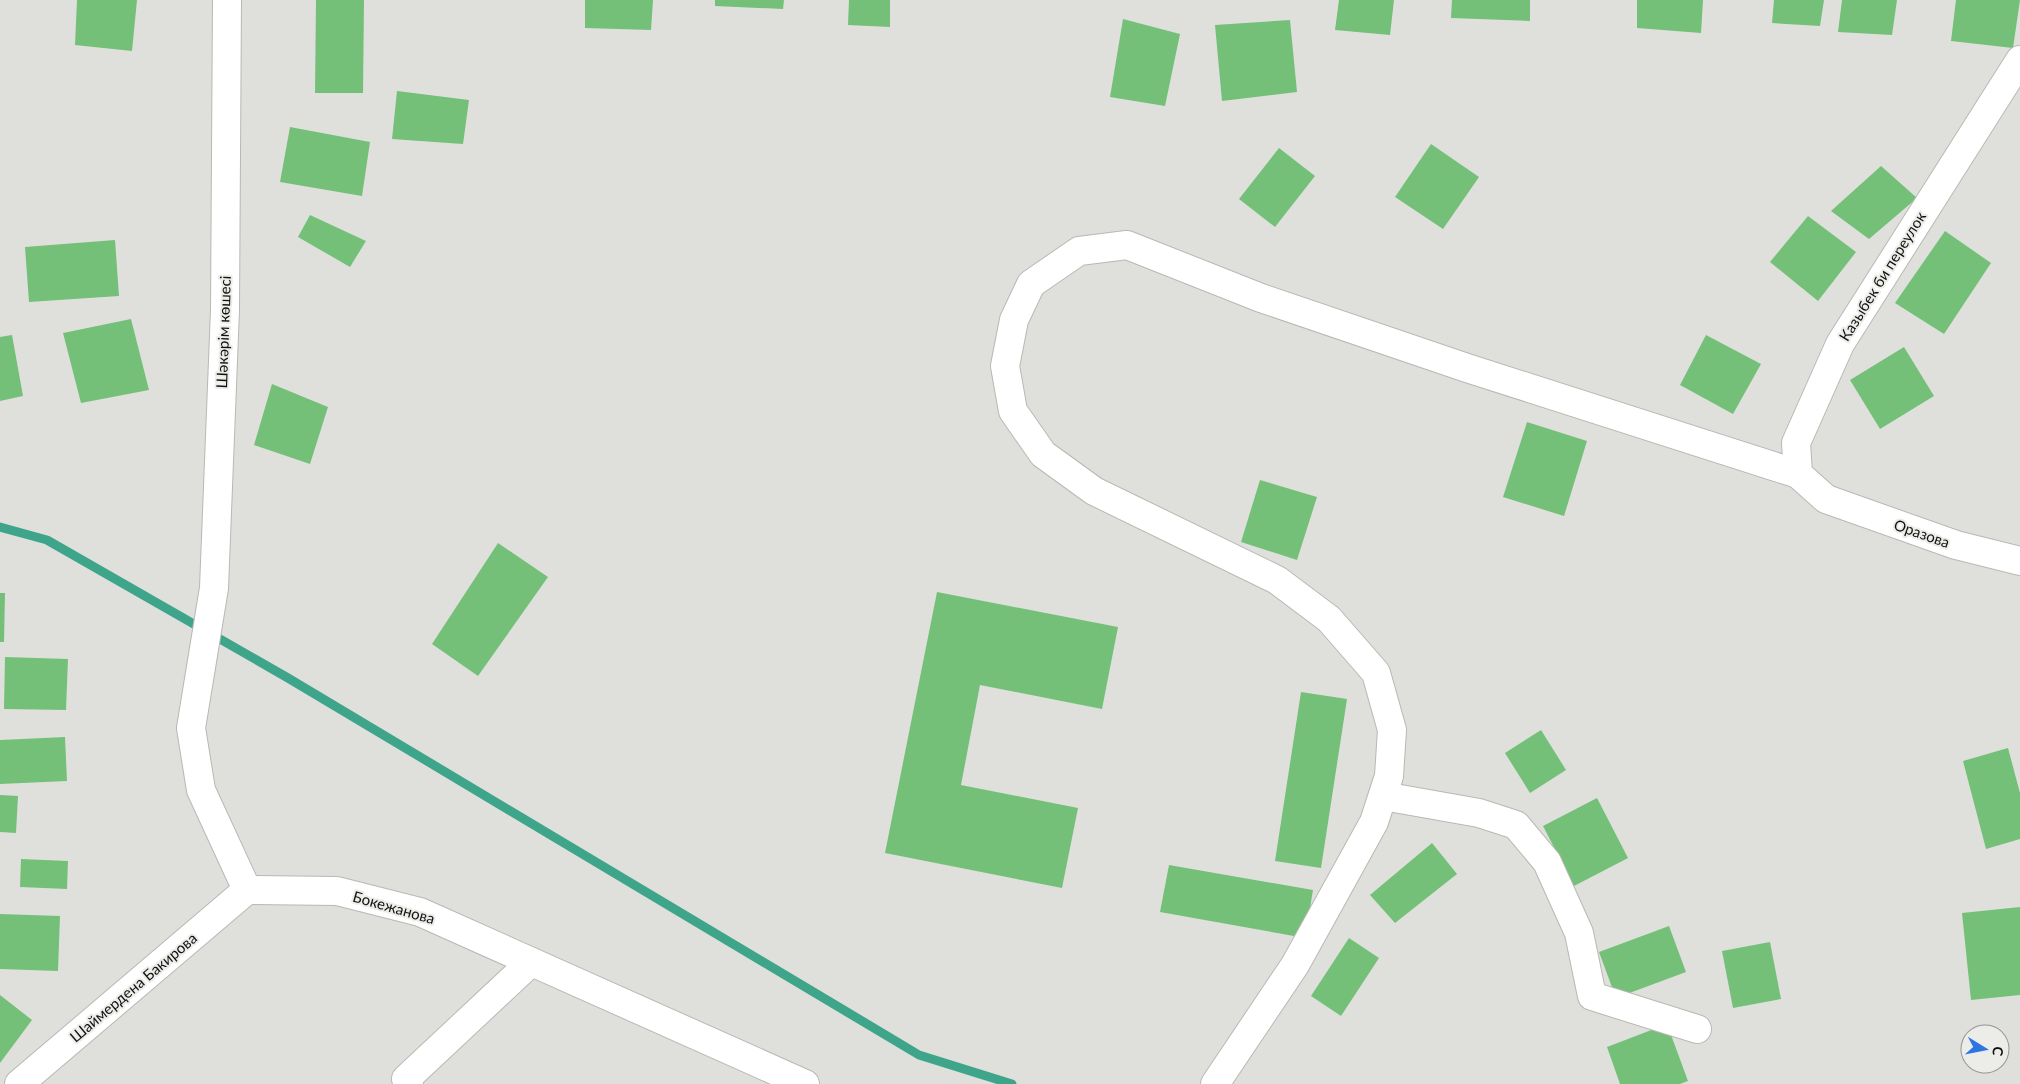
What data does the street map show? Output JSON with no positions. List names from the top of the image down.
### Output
{
  "streets": {
    "street": [
      "Казыбек би переулок",
      "Шәкәрім көшесі",
      "Оразова",
      "Бокежанова",
      "Шаймердена Бакирова"
    ]
  },
  "crossings": [
    ["Казыбек би переулок", "Оразова"],
    ["Шәкәрім көшесі", "Бокежанова"],
    ["Шәкәрім көшесі", "Шаймердена Бакирова"],
    ["Бокежанова", "Шаймердена Бакирова"]
  ],
  "north": "right"
}
